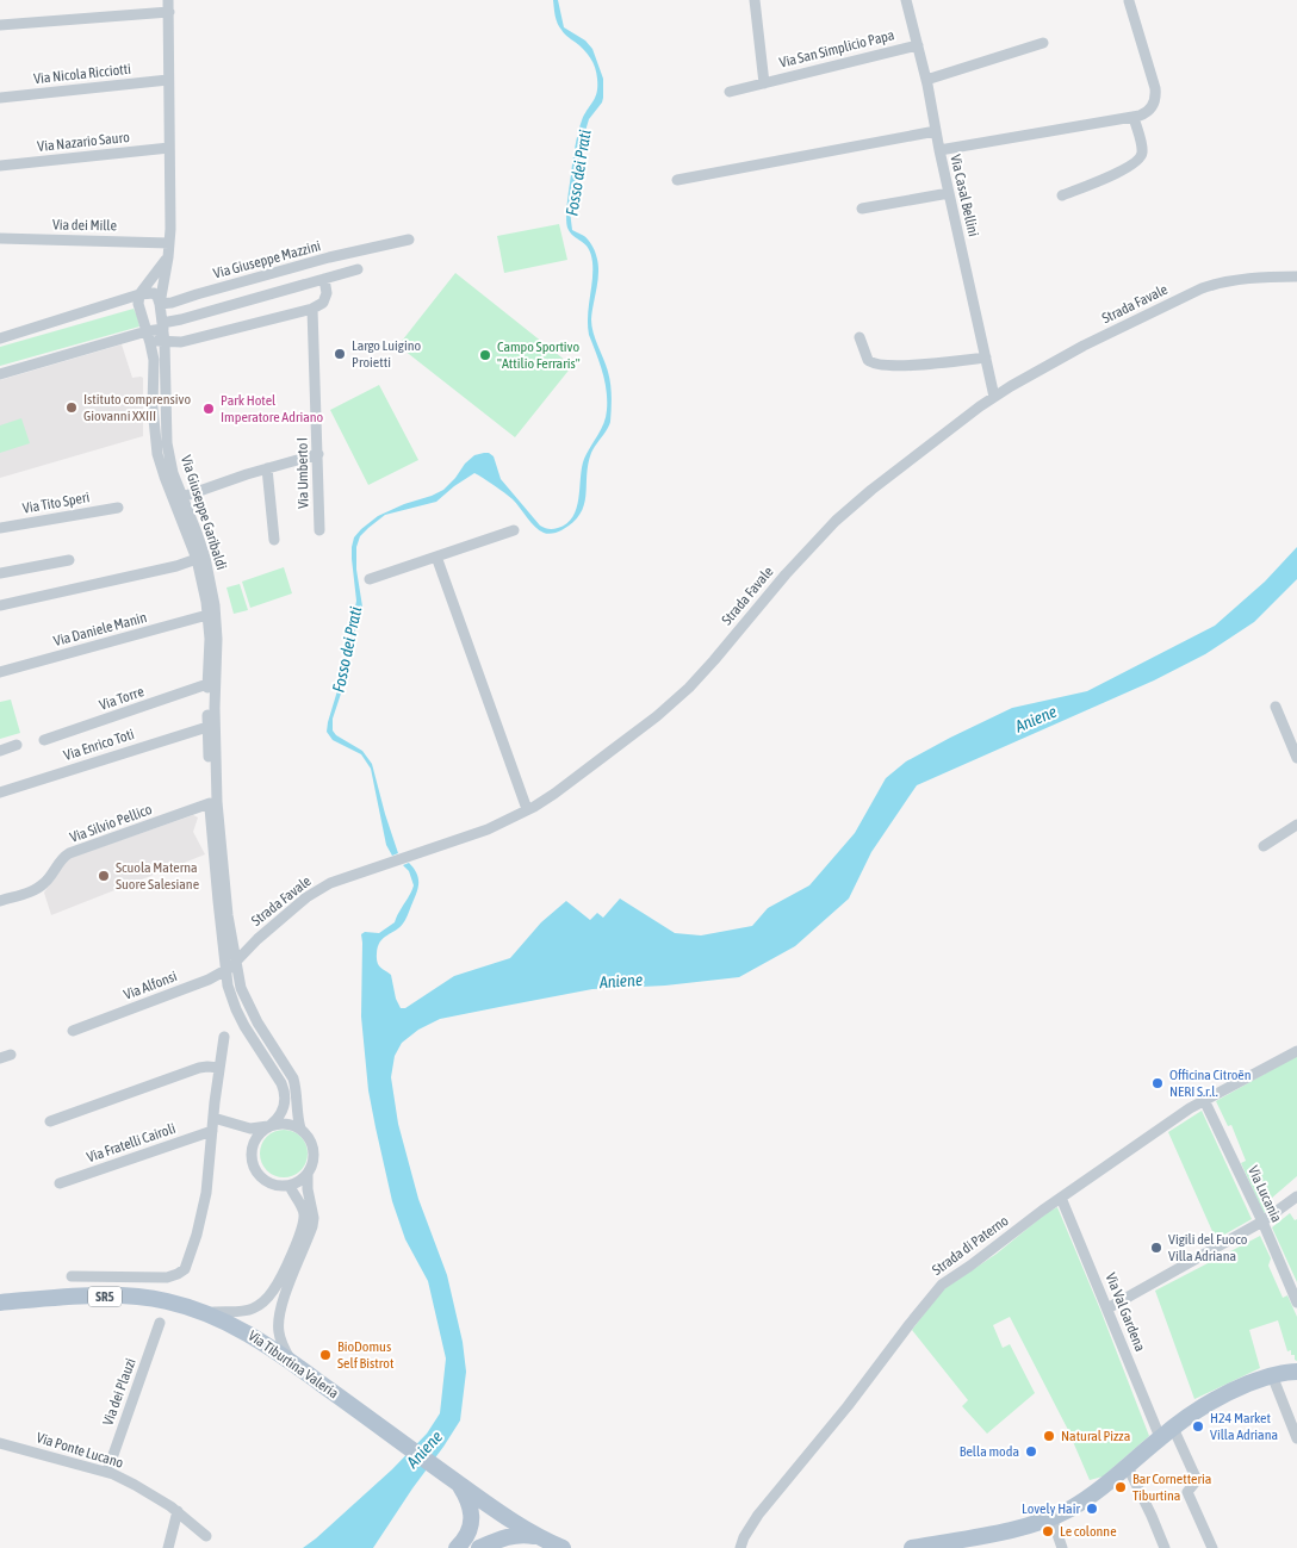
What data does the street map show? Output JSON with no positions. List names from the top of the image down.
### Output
{
  "streets": {
    "main road": ["SR5", "Via Tiburtina Valeria"],
    "street": [
      "Via San Simplicio Papa",
      "Via Nicola Ricciotti",
      "Via Nazario Sauro",
      "Via Casal Bellini",
      "Via dei Mille",
      "Via Giuseppe Mazzini",
      "Strada Favale",
      "Via Umberto I",
      "Via Tito Speri",
      "Via Giuseppe Garibaldi",
      "Via Daniele Manin",
      "Via Torre",
      "Via Enrico Toti",
      "Via Silvio Pellico",
      "Via Alfonsi",
      "Via Fratelli Cairoli",
      "Via Lucania",
      "Strada di Paterno",
      "Via Val Gardena",
      "Via dei Plauzi",
      "Via Ponte Lucano"
    ]
  },
  "crossings": [
    ["Via San Simplicio Papa", "Via Casal Bellini"],
    ["Via Nicola Ricciotti", "Via Giuseppe Garibaldi"],
    ["Via Nazario Sauro", "Via Giuseppe Garibaldi"],
    ["Via Casal Bellini", "Strada Favale"],
    ["Via dei Mille", "Via Giuseppe Garibaldi"],
    ["Via Giuseppe Mazzini", "Via Giuseppe Garibaldi"],
    ["Strada Favale", "Via Giuseppe Garibaldi"],
    ["Strada Favale", "Via Alfonsi"],
    ["Via Giuseppe Garibaldi", "Via Daniele Manin"],
    ["Via Giuseppe Garibaldi", "Via Torre"],
    ["Via Giuseppe Garibaldi", "Via Enrico Toti"],
    ["Via Giuseppe Garibaldi", "Via Silvio Pellico"],
    ["Via Giuseppe Garibaldi", "Via Alfonsi"],
    ["Via Lucania", "Strada di Paterno"],
    ["Strada di Paterno", "Via Val Gardena"],
    ["Via dei Plauzi", "Via Ponte Lucano"]
  ],
  "water": ["Fosso dei Prati", "Aniene"],
  "places": [
    "Largo Luigino Proietti",
    "Campo Sportivo \"Attilio Ferraris\"",
    "Istituto comprensivo Giovanni XXIII",
    "Park Hotel Imperatore Adriano",
    "Scuola Materna Suore Salesiane",
    "Officina Citroën NERI S.r.l.",
    "Vigili del Fuoco Villa Adriana",
    "BioDomus Self Bistrot",
    "H24 Market Villa Adriana",
    "Natural Pizza",
    "Bella moda",
    "Bar Cornetteria Tiburtina",
    "Lovely Hair",
    "Le colonne"
  ]
}
